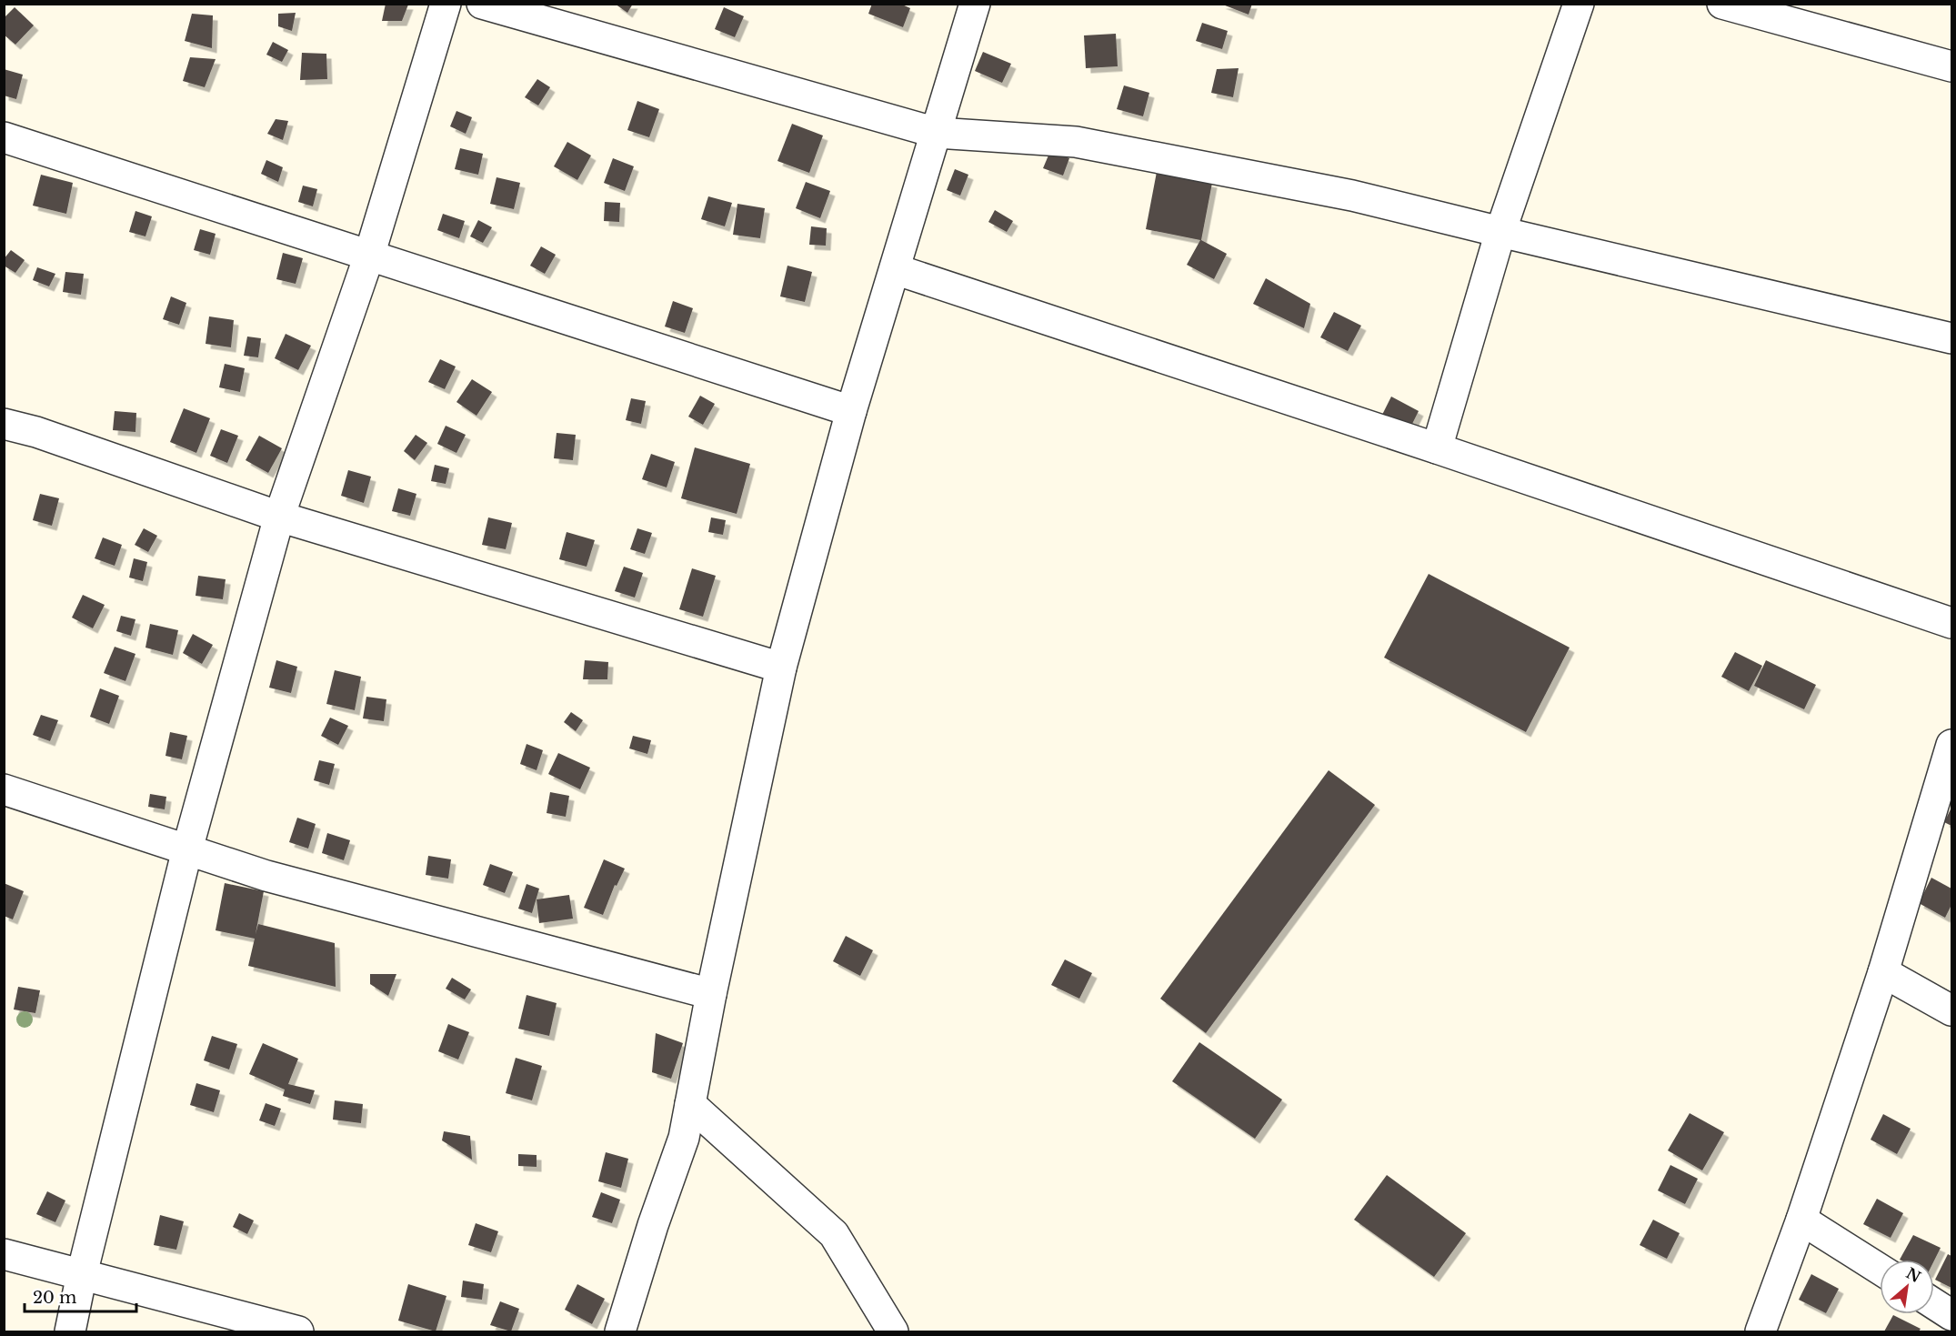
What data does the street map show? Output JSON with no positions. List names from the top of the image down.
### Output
{
  "scale_bar": "20 m",
  "north": "top right"
}
